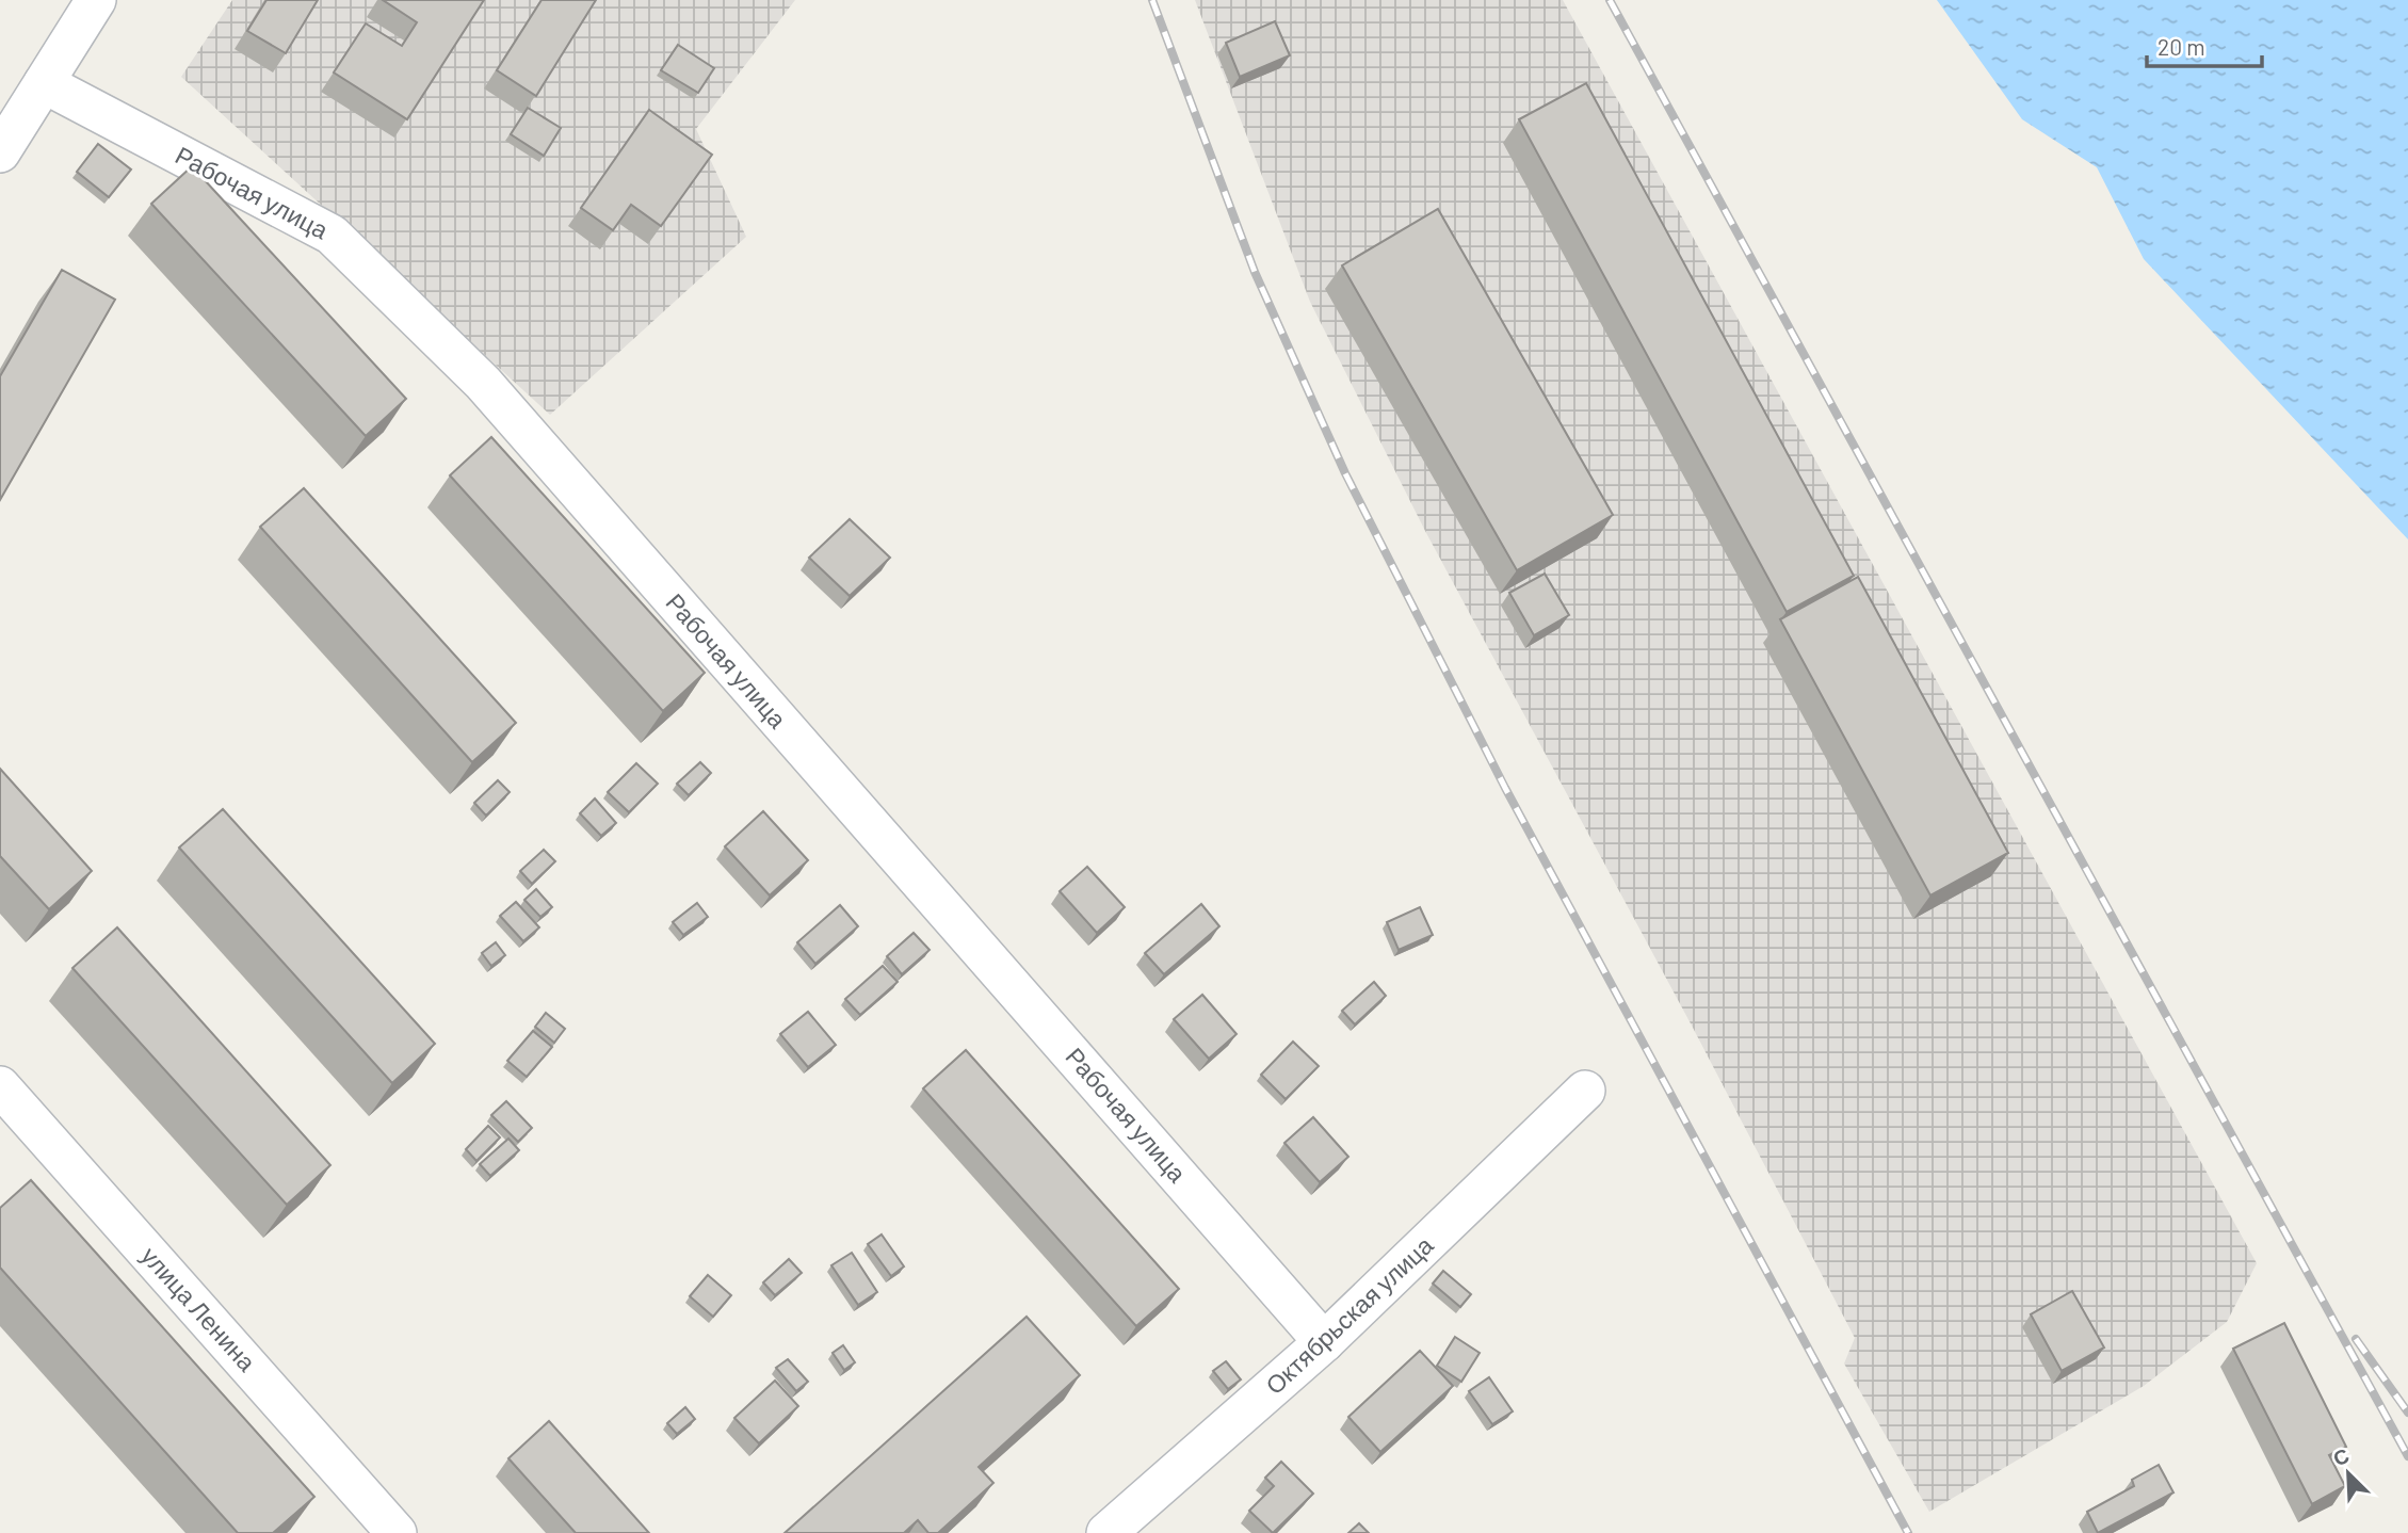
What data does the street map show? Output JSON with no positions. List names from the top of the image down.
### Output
{
  "streets": {
    "street": ["Рабочая улица", "улица Ленина", "Октябрьская улица"]
  },
  "crossings": [
    ["Рабочая улица", "Октябрьская улица"]
  ],
  "scale_bar": "20 m",
  "north": "top left"
}
